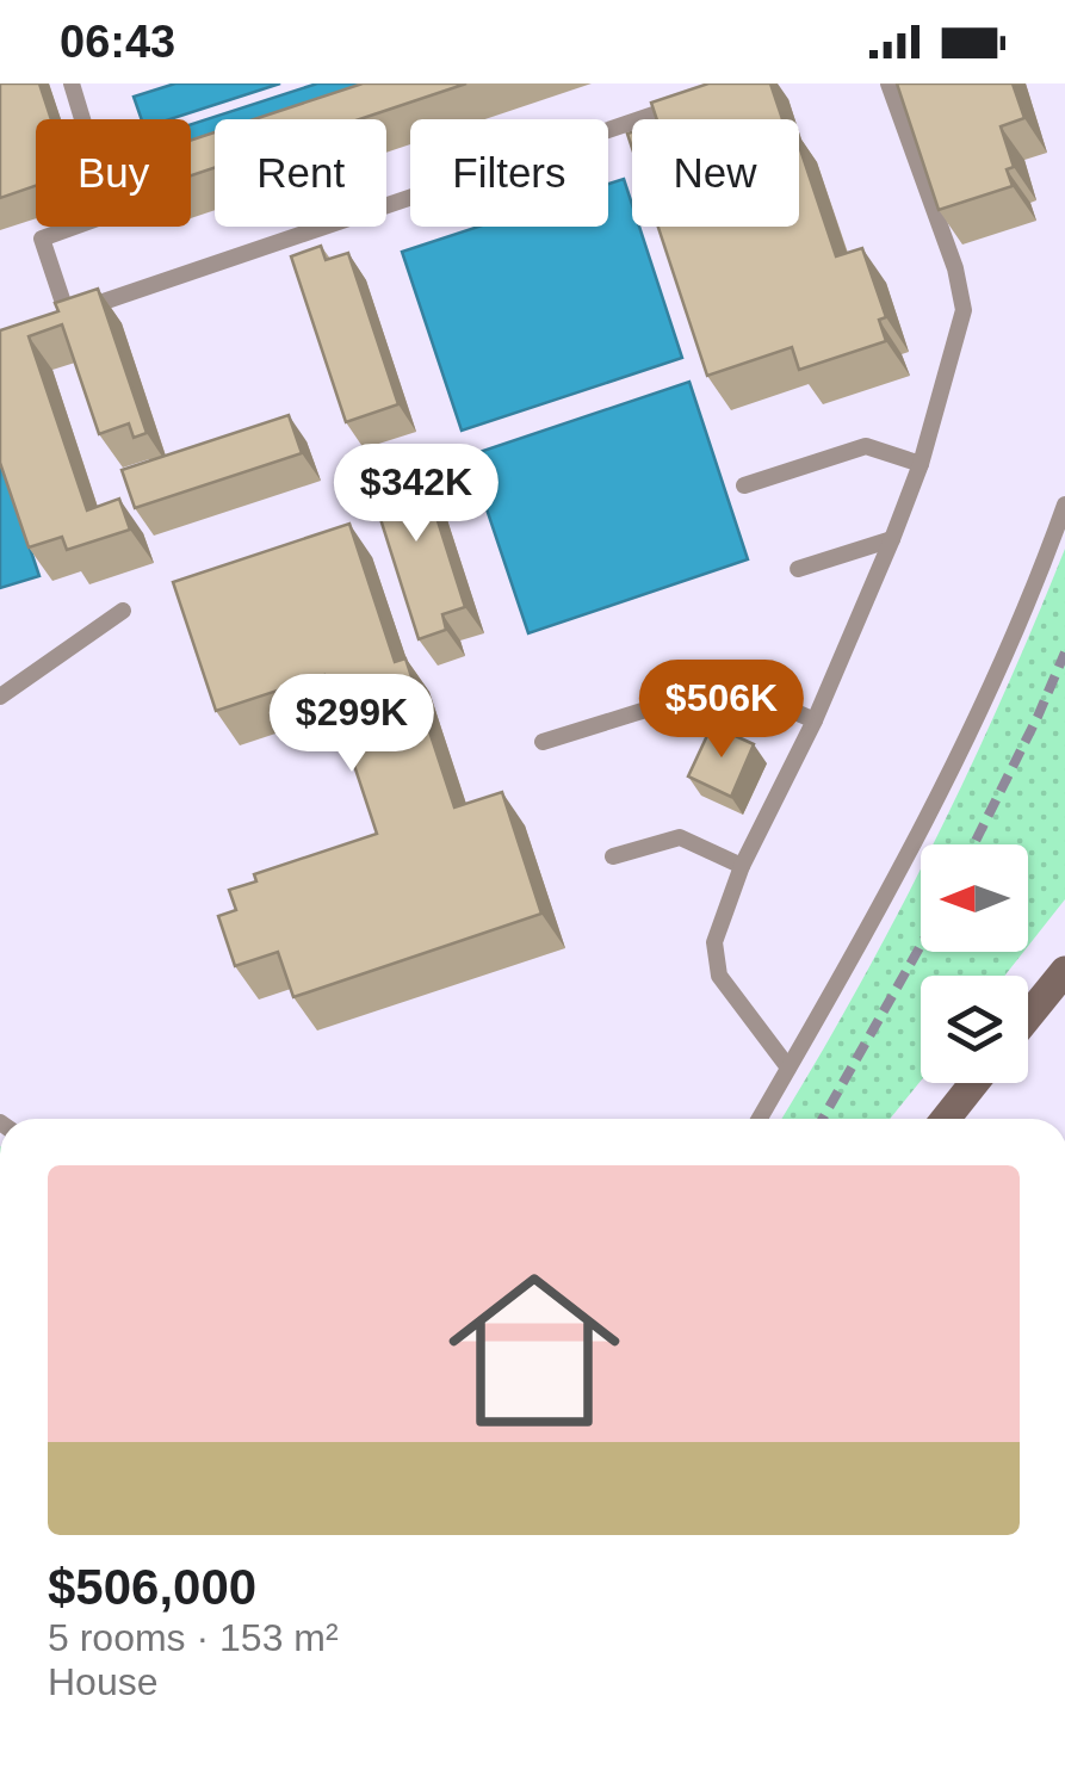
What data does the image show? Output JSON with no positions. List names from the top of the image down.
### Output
{
  "north": "left",
  "page": {
    "status": "06:43",
    "chip": [
      "Buy",
      "Rent",
      "Filters",
      "New"
    ],
    "price": ["$342K", "$506K", "$299K"],
    "list": [
      {
        "name": "$506,000",
        "note": "5 rooms · 153 m² · House"
      }
    ]
  }
}
